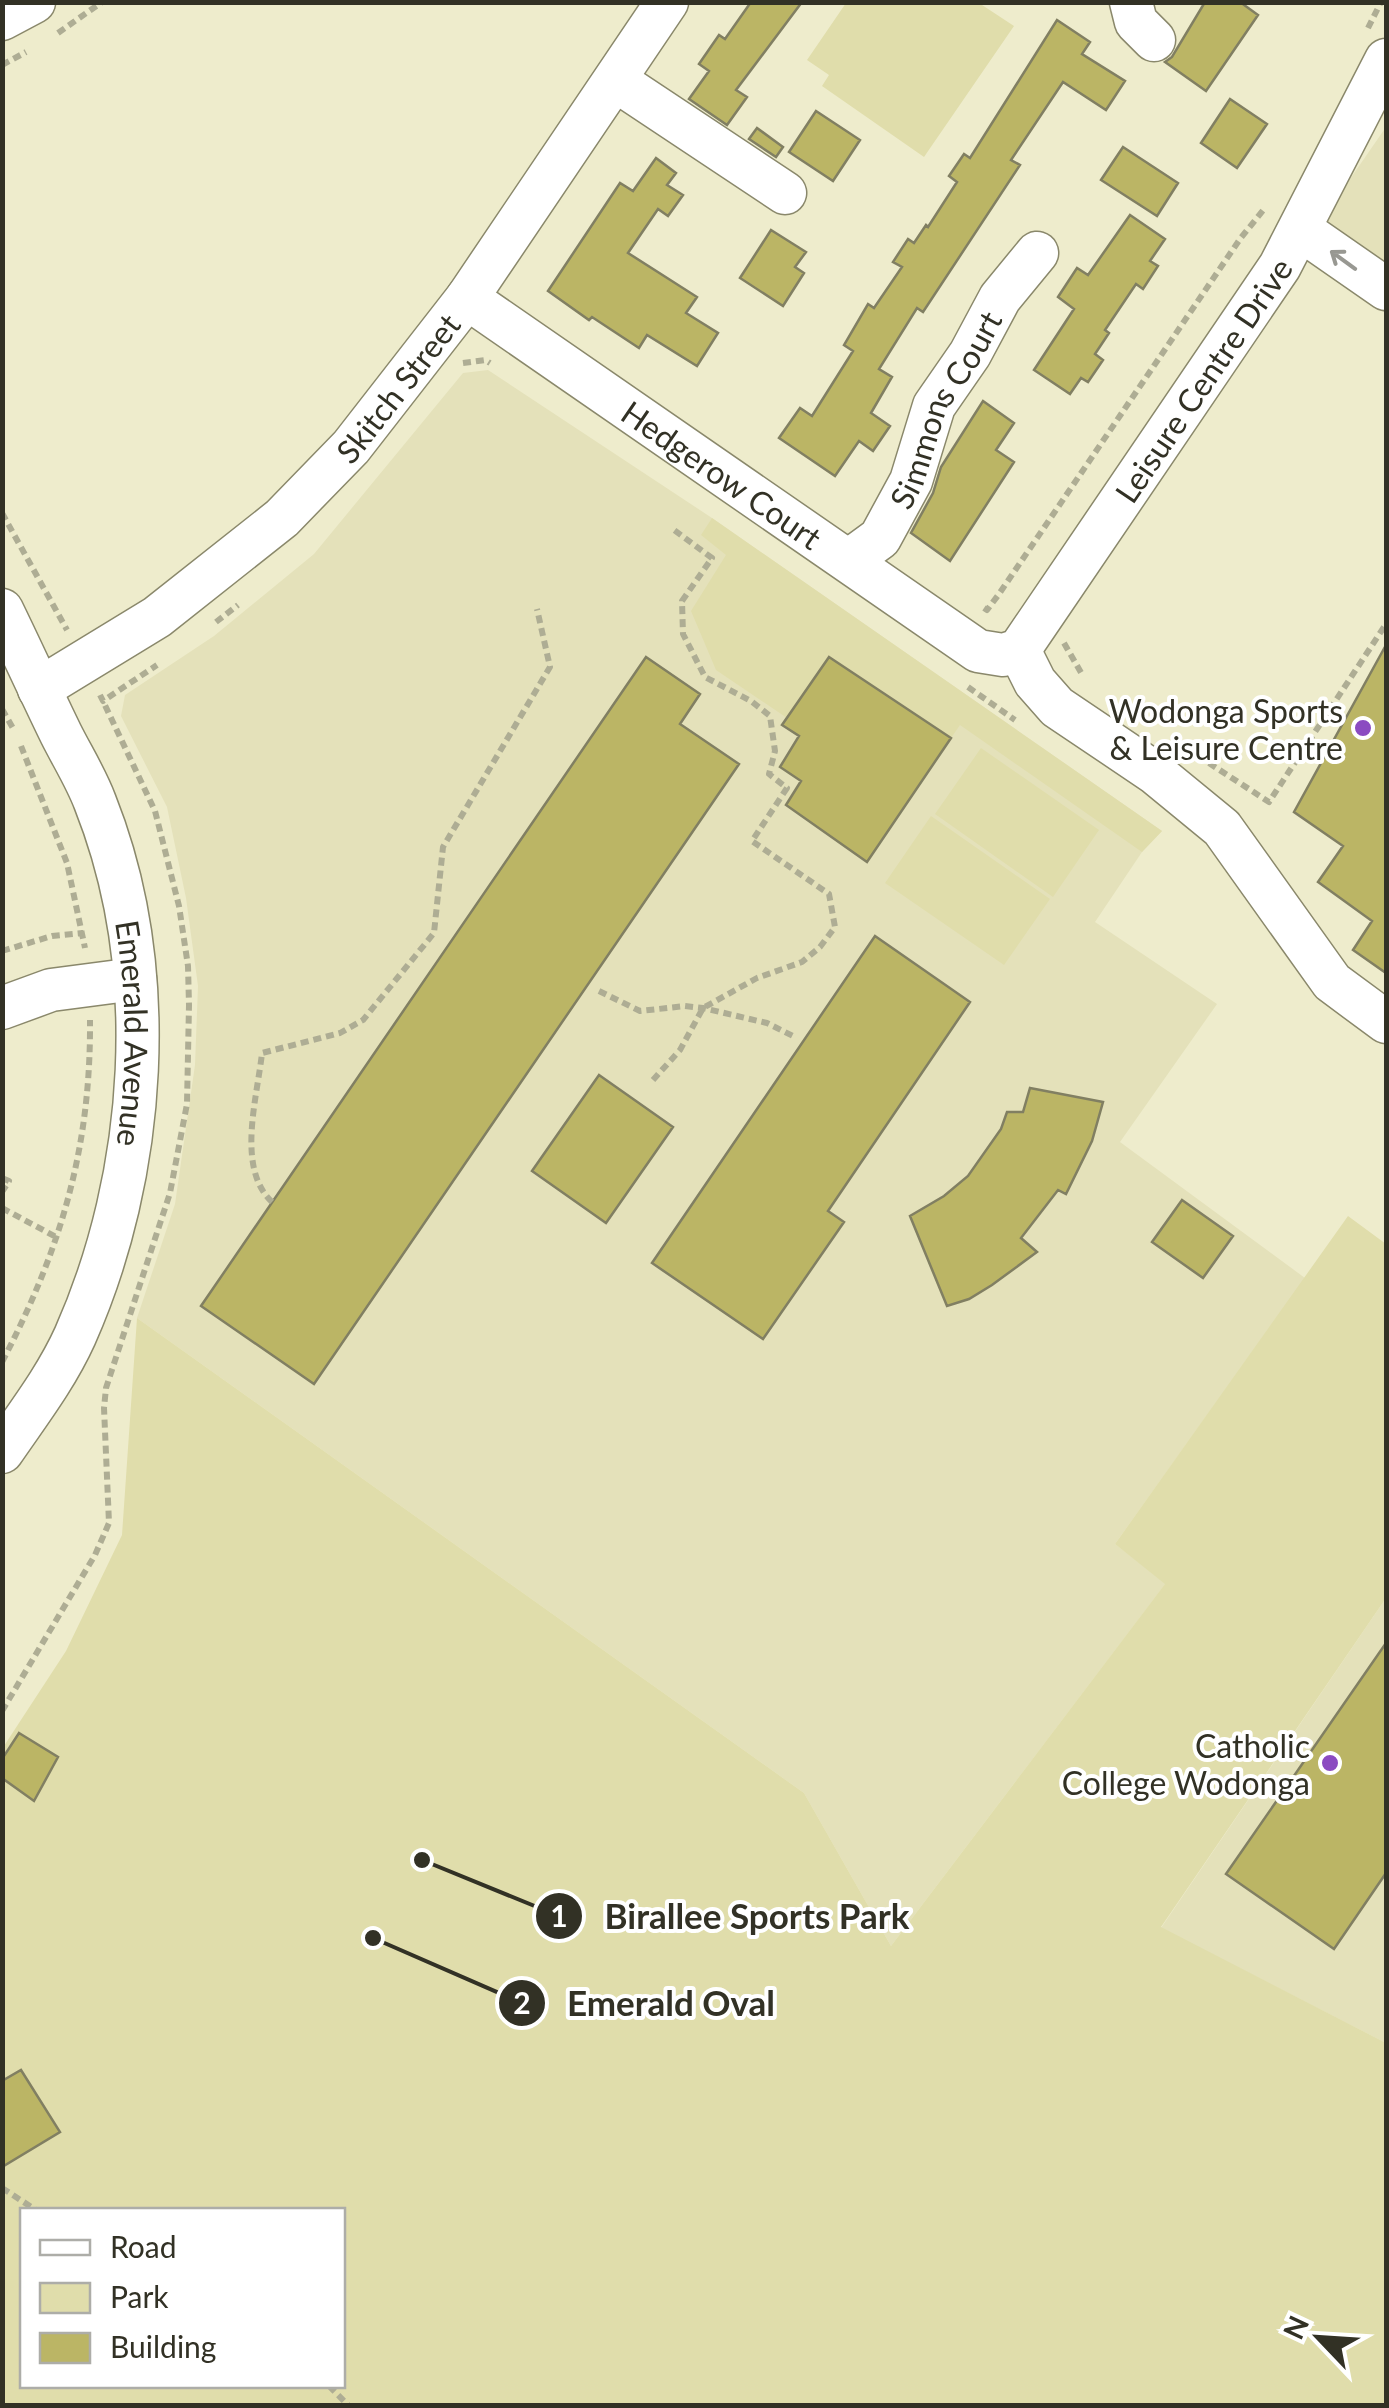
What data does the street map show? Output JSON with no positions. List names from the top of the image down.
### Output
{
  "streets": {
    "street": [
      "Leisure Centre Drive",
      "Skitch Street",
      "Simmons Court",
      "Hedgerow Court",
      "Emerald Avenue"
    ]
  },
  "crossings": [
    ["Leisure Centre Drive", "Hedgerow Court"],
    ["Skitch Street", "Hedgerow Court"],
    ["Skitch Street", "Emerald Avenue"],
    ["Simmons Court", "Hedgerow Court"]
  ],
  "places": [
    "Wodonga Sports & Leisure Centre",
    "Catholic College Wodonga",
    "Birallee Sports Park",
    "Emerald Oval"
  ],
  "legend": ["Road", "Park", "Building"],
  "north": "top left"
}
